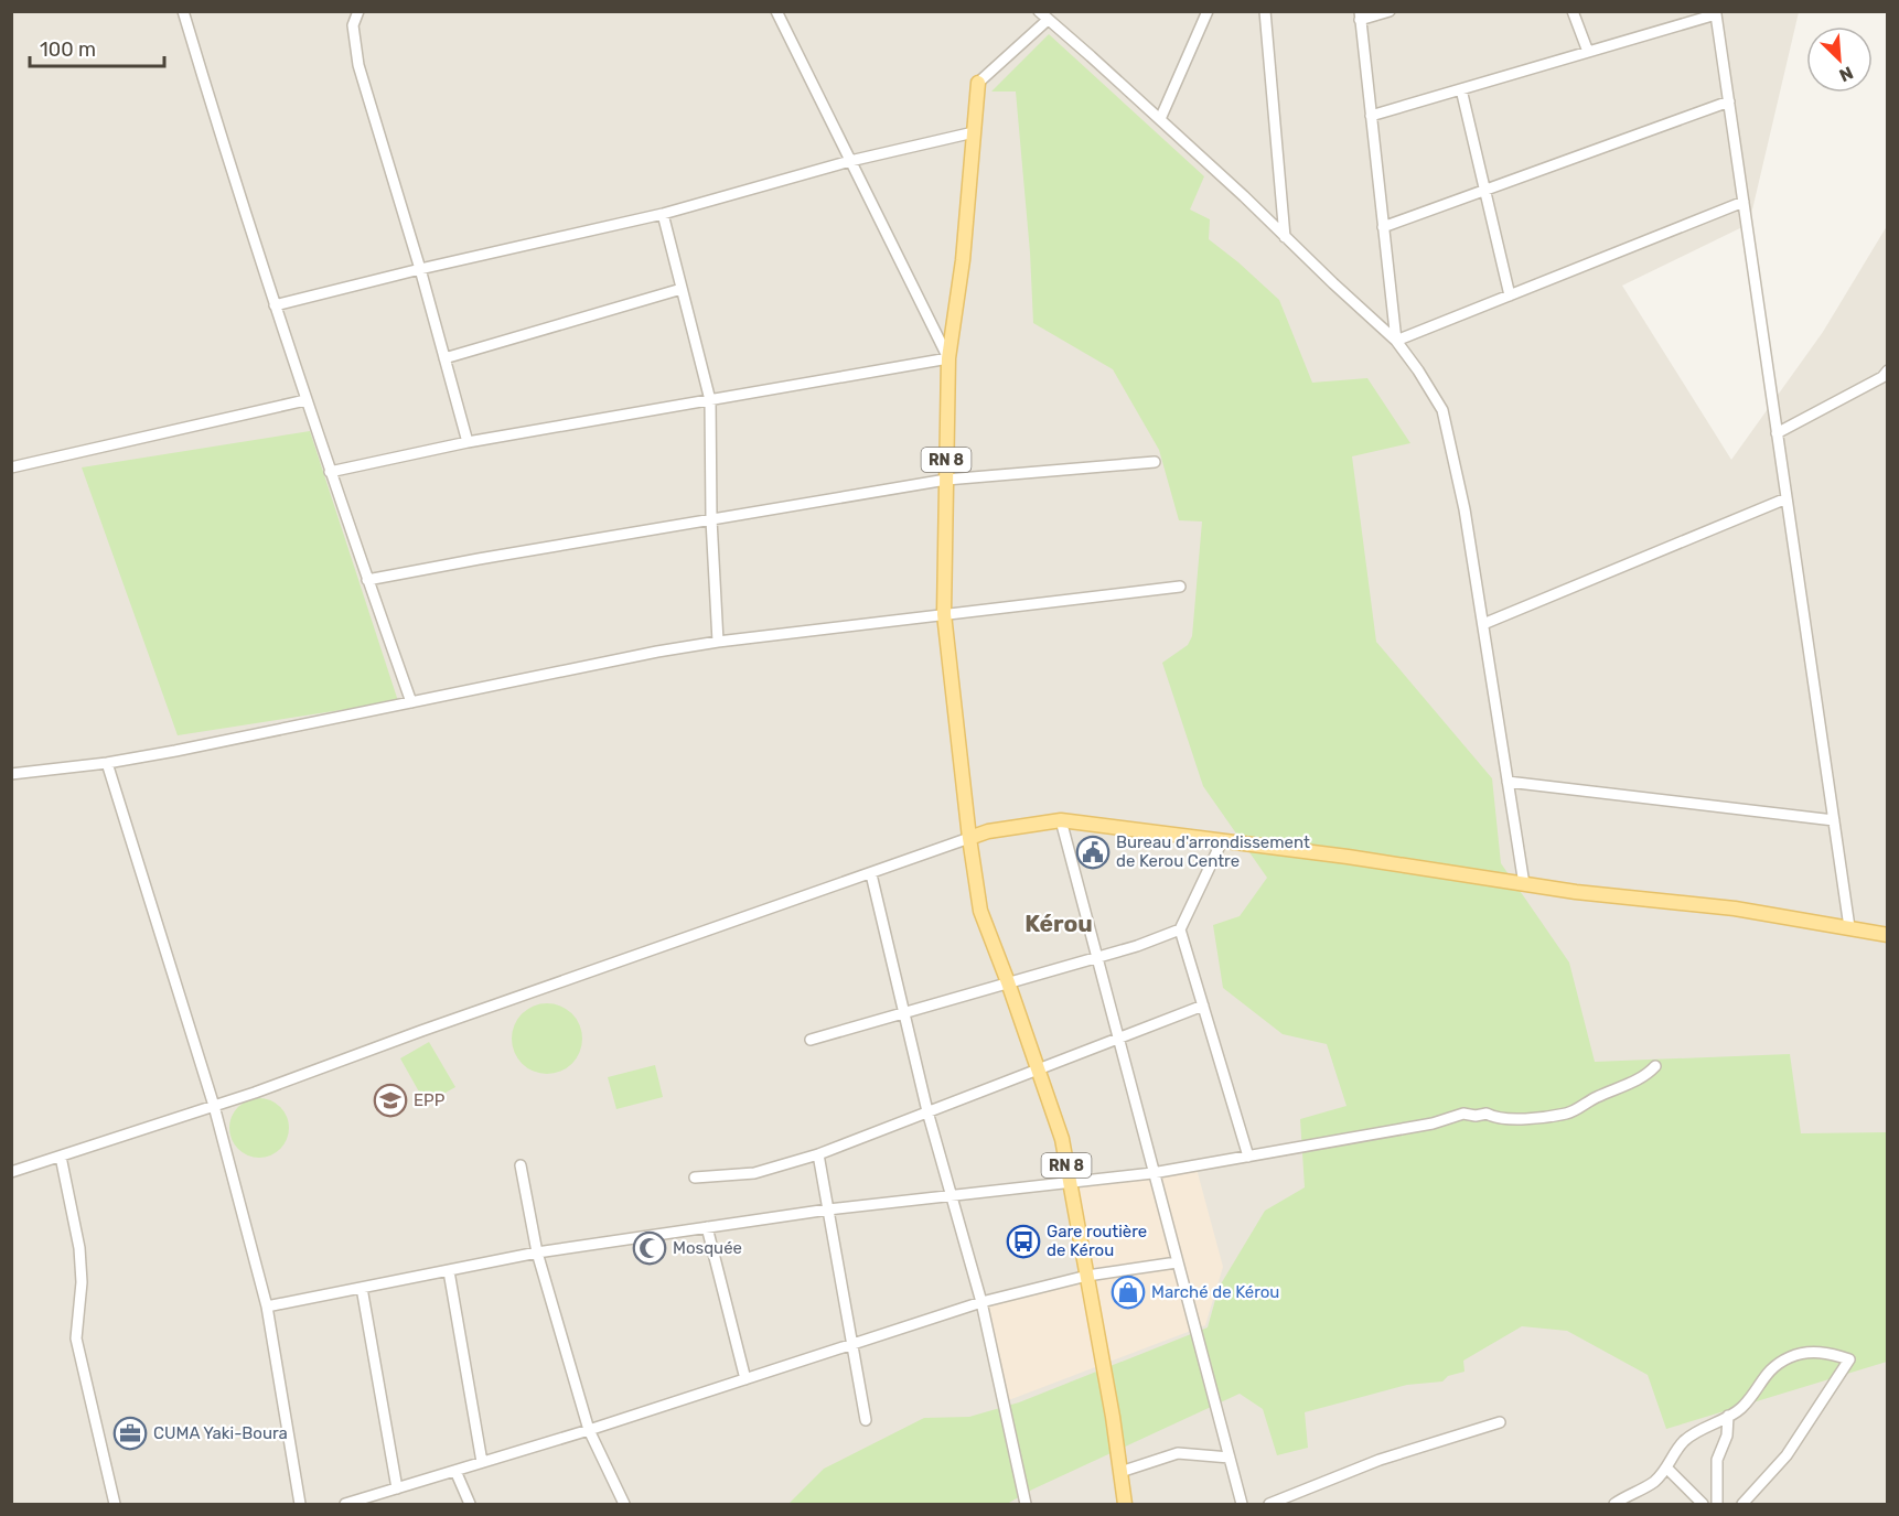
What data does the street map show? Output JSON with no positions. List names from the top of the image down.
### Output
{
  "streets": {
    "main road": ["RN 8"]
  },
  "districts": ["Kérou"],
  "places": {
    "public building": ["Bureau d'arrondissement de Kerou Centre"],
    "school or university": ["EPP"],
    "bus stop": ["Gare routière de Kérou"],
    "mosque": ["Mosquée"],
    "shop": ["Marché de Kérou"],
    "office": ["CUMA Yaki-Boura"]
  },
  "scale_bar": "100 m",
  "north": "bottom right"
}
